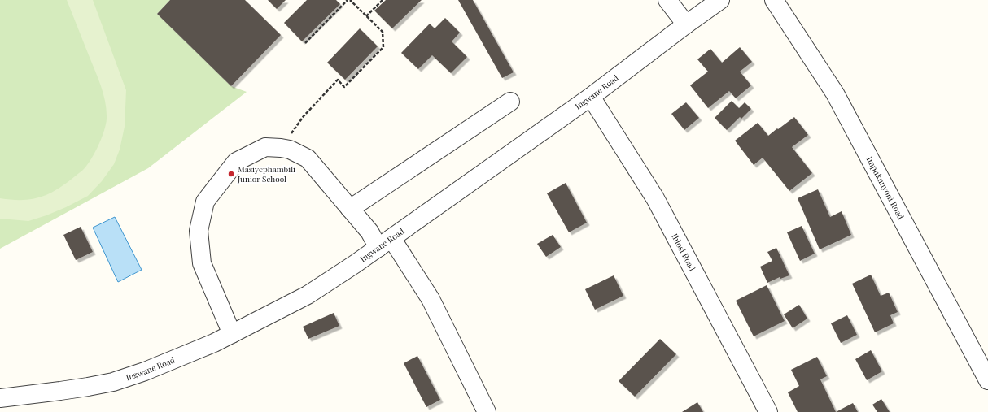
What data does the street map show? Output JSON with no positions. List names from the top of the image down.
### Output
{
  "streets": {
    "street": ["Ingwane Road", "Impukunyoni Road", "Ihlosi Road"]
  },
  "crossings": [
    ["Ingwane Road", "Ihlosi Road"]
  ],
  "places": ["Masiyephambili Junior School"]
}
